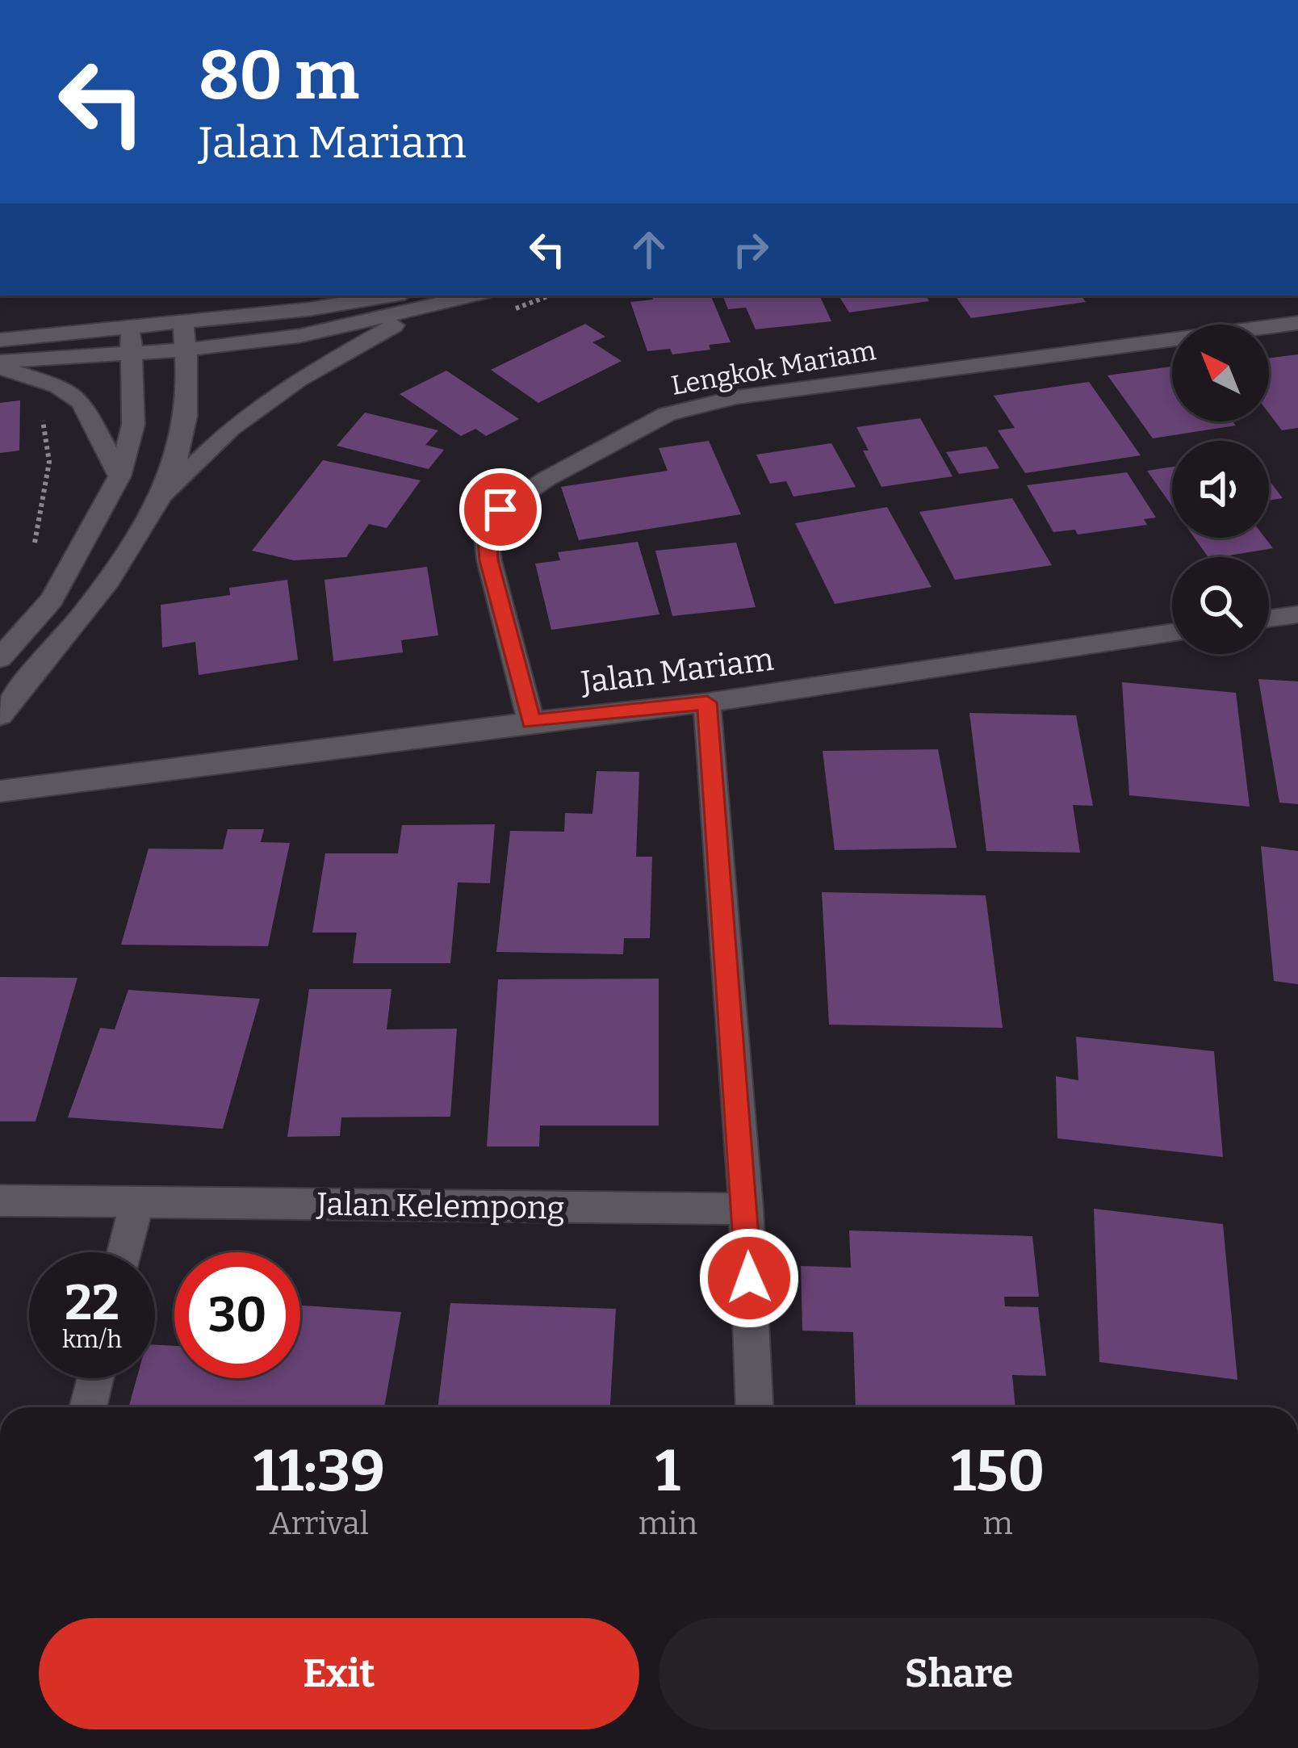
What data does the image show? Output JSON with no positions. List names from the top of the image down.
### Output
{
  "streets": {
    "street": ["Lengkok Mariam", "Jalan Mariam", "Jalan Kelempong"]
  },
  "crossings": [
    ["Lengkok Mariam", "Jalan Mariam"]
  ],
  "north": "top left",
  "page": {
    "turn": ["80 m", "Jalan Mariam"],
    "speed": "22 km/h",
    "limit": "30",
    "eta": [
      "11:39",
      "Arrival",
      "1",
      "min",
      "150",
      "m"
    ],
    "buttons": ["Exit", "Share"]
  }
}
